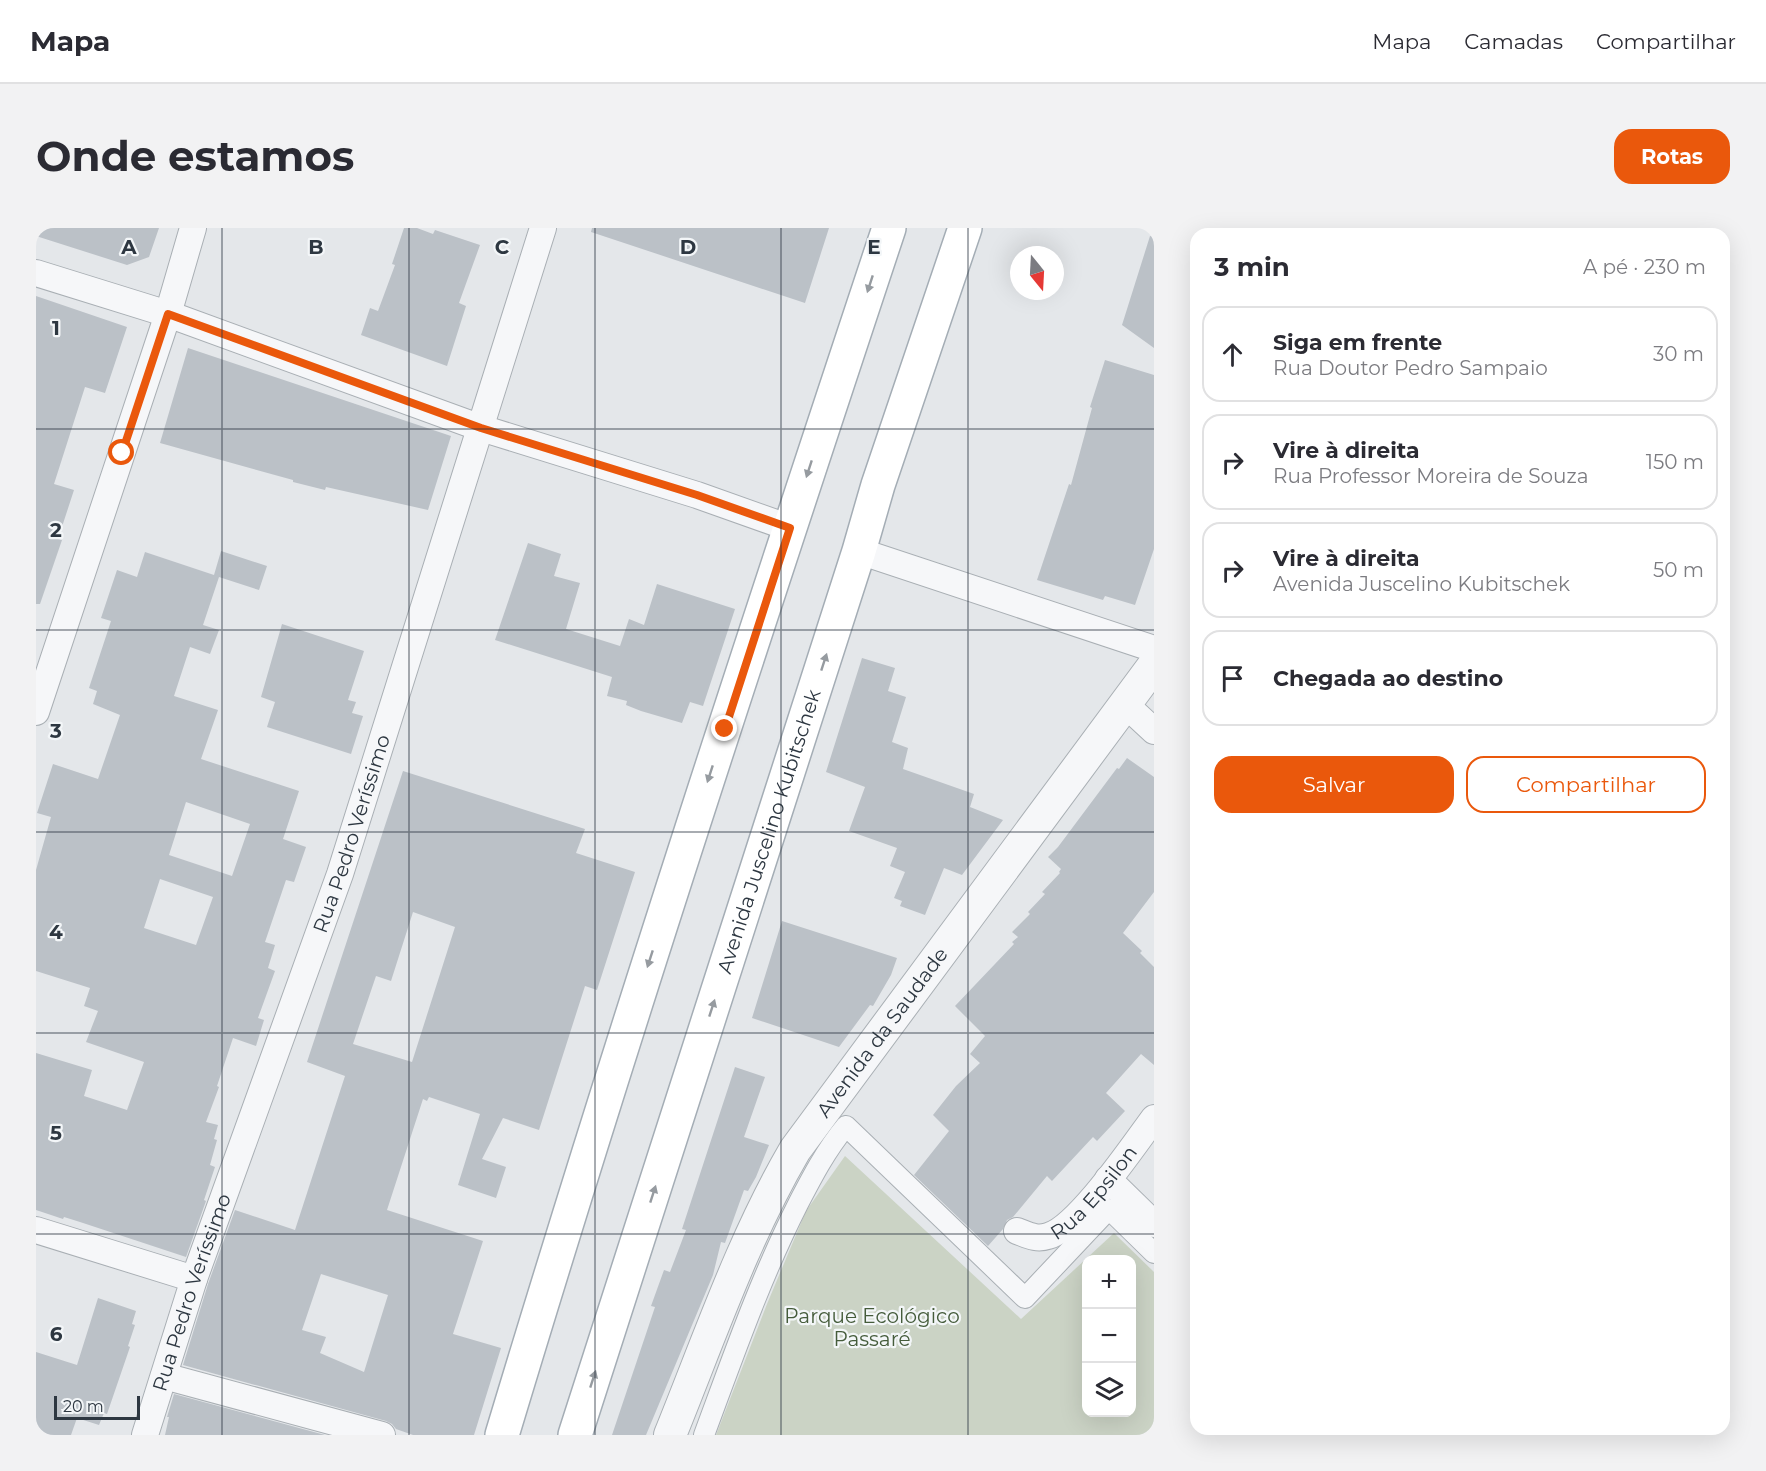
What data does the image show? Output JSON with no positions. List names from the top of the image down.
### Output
{
  "streets": {
    "main road": ["Avenida Juscelino Kubitschek"],
    "street": ["Rua Pedro Veríssimo", "Avenida da Saudade", "Rua Epsilon"]
  },
  "parks": ["Parque Ecológico Passaré"],
  "scale_bar": "20 m",
  "north": "bottom",
  "page": {
    "header": "Mapa",
    "nav": ["Mapa", "Camadas", "Compartilhar"],
    "buttons": [
      "Rotas",
      ["Salvar", "Compartilhar"]
    ],
    "title": "Onde estamos",
    "heading": ["3 min", "A pé · 230 m"],
    "list": [
      ["Siga em frente", "Rua Doutor Pedro Sampaio", "30 m"],
      ["Vire à direita", "Rua Professor Moreira de Souza", "150 m"],
      ["Vire à direita", "Avenida Juscelino Kubitschek", "50 m"],
      "Chegada ao destino"
    ],
    "map_buttons": ["+", "−"],
    "scale": "20 m"
  },
  "grid": {
    "columns": [
      "A",
      "B",
      "C",
      "D",
      "E"
    ],
    "rows": [
      "1",
      "2",
      "3",
      "4",
      "5",
      "6"
    ]
  }
}
